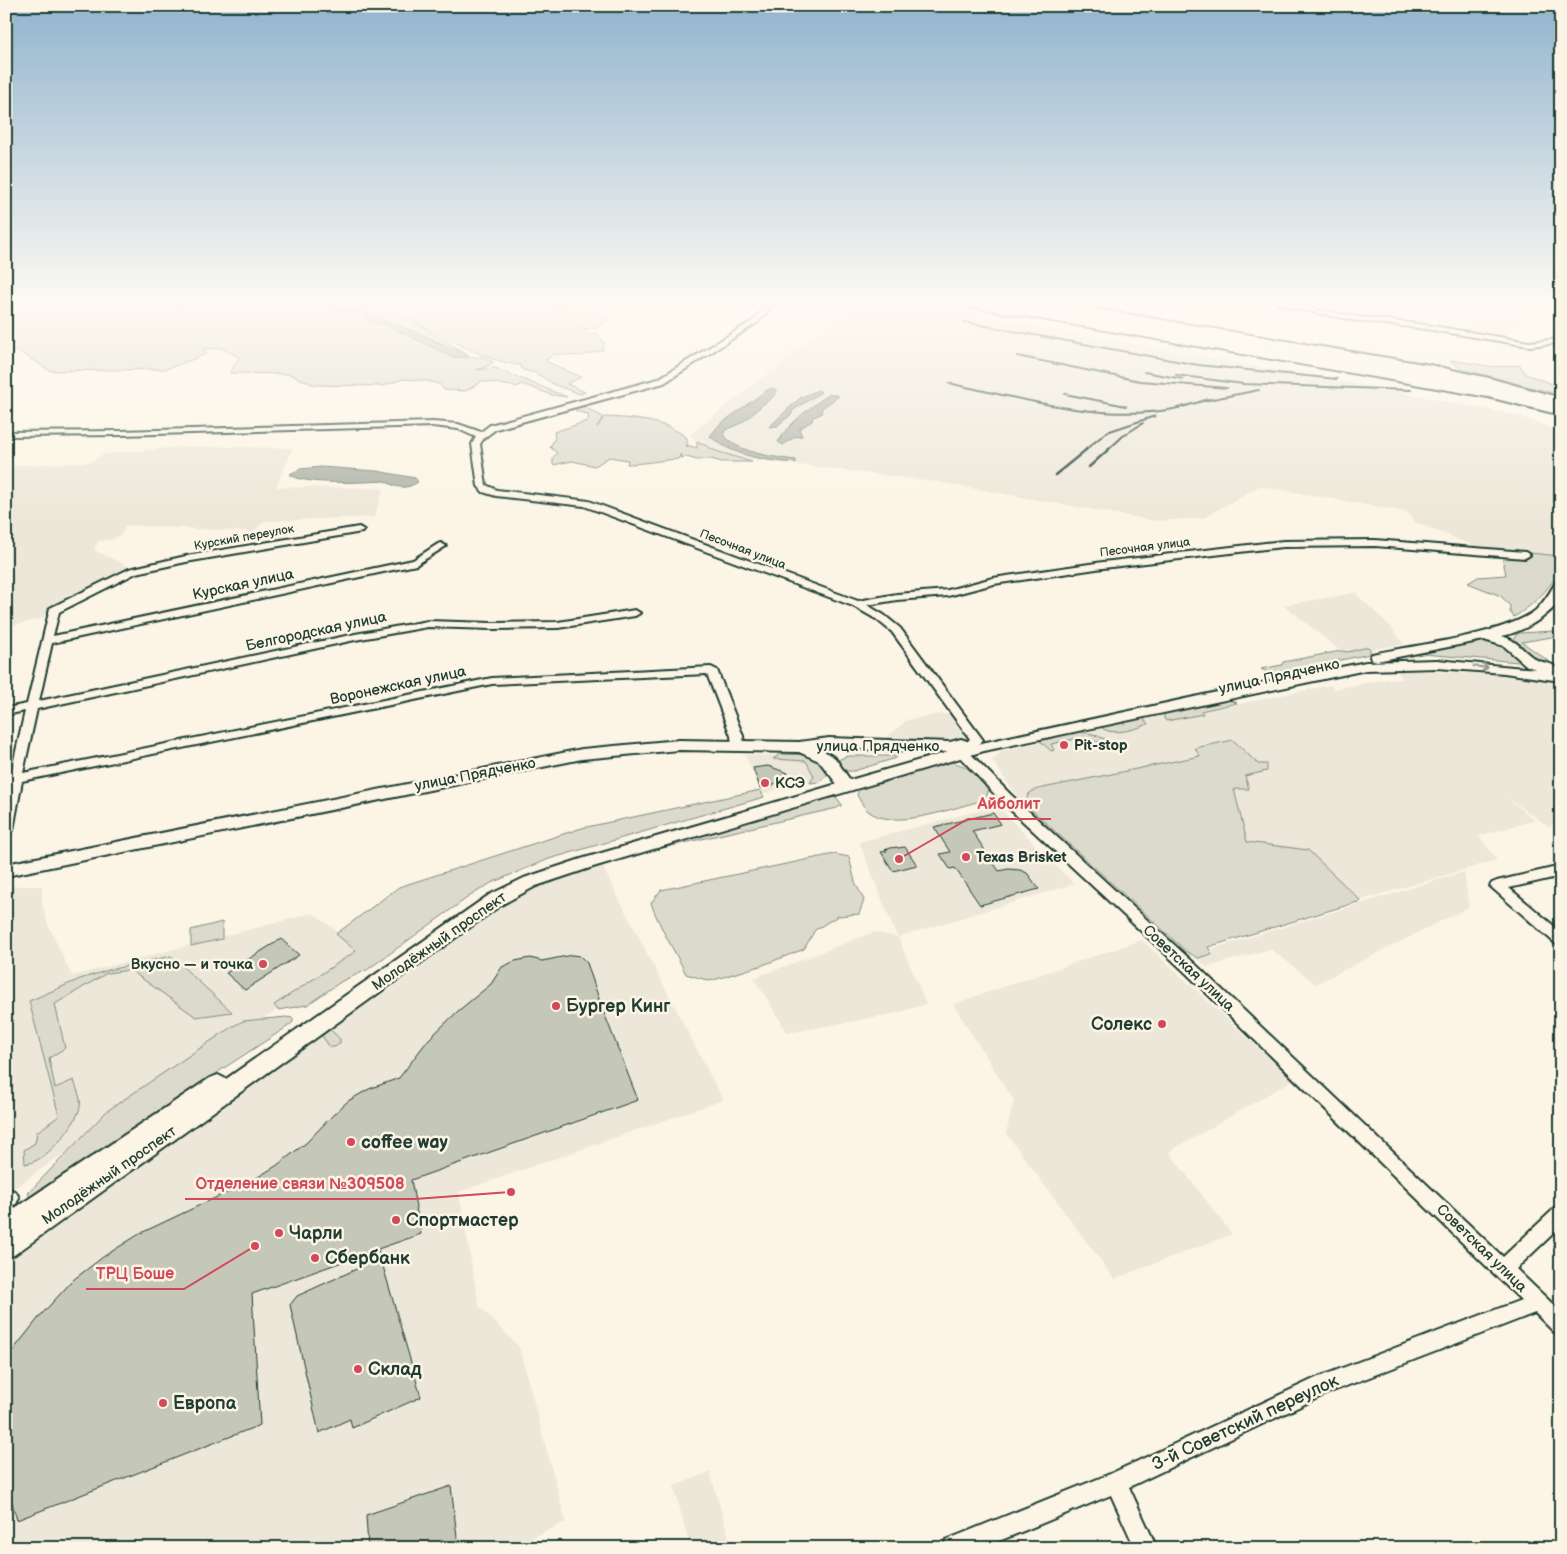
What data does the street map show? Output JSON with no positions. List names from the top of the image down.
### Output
{
  "streets": {
    "main road": ["улица Прядченко", "Молодёжный проспект"],
    "street": [
      "Курский переулок",
      "Песочная улица",
      "Курская улица",
      "Белгородская улица",
      "Воронежская улица",
      "Советская улица",
      "3-й Советский переулок"
    ]
  },
  "crossings": [
    ["Курский переулок", "Курская улица"],
    ["улица Прядченко", "Воронежская улица"],
    ["улица Прядченко", "Молодёжный проспект"],
    ["улица Прядченко", "Советская улица"],
    ["Молодёжный проспект", "Советская улица"],
    ["Советская улица", "3-й Советский переулок"]
  ],
  "places": [
    "Pit-stop",
    "КСЭ",
    "Texas Brisket",
    "Айболит",
    "Вкусно — и точка",
    "Бургер Кинг",
    "Солекс",
    "coffee way",
    "Отделение связи №309508",
    "Спортмастер",
    "Чарли",
    "ТРЦ Боше",
    "Сбербанк",
    "Склад",
    "Европа"
  ]
}
